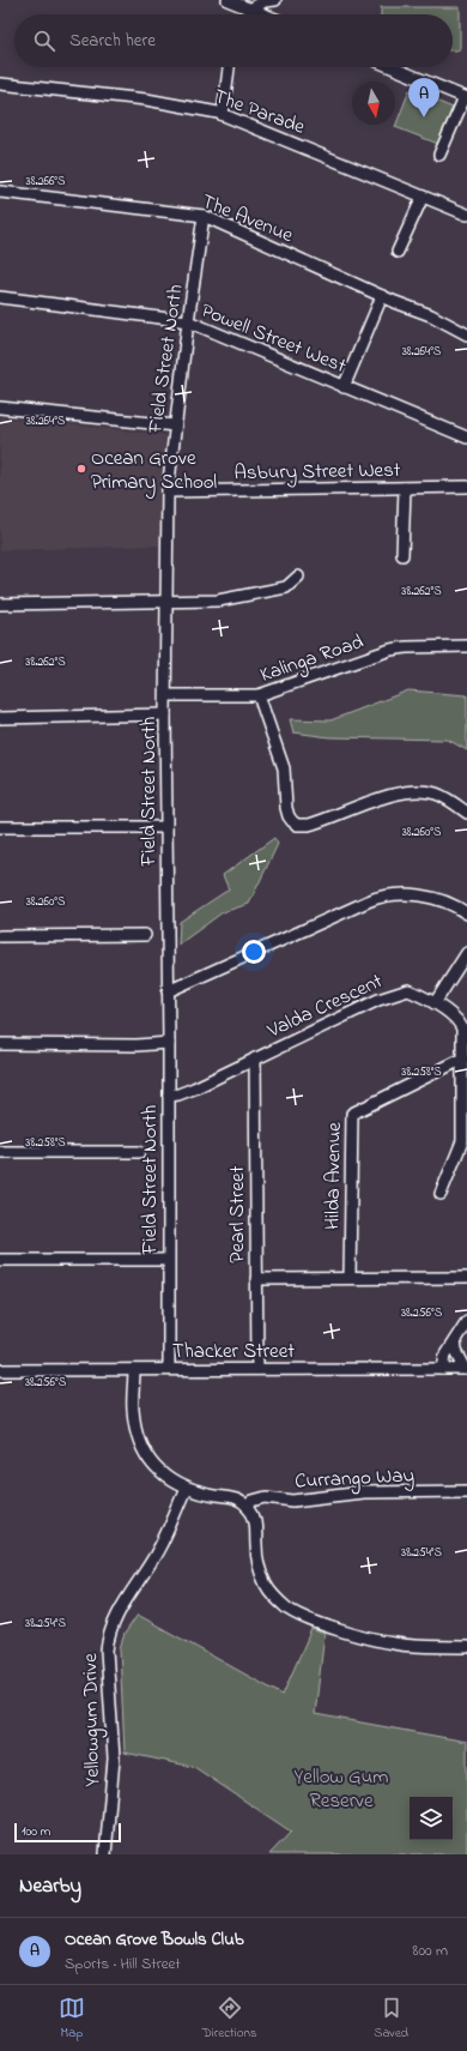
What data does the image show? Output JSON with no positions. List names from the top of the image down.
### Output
{
  "streets": {
    "street": [
      "The Parade",
      "The Avenue",
      "Powell Street West",
      "Field Street North",
      "Asbury Street West",
      "Kalinga Road",
      "Valda Crescent",
      "Hilda Avenue",
      "Pearl Street",
      "Thacker Street",
      "Currango Way",
      "Yellowgum Drive"
    ]
  },
  "crossings": [
    ["The Avenue", "Field Street North"],
    ["Powell Street West", "Field Street North"],
    ["Field Street North", "Asbury Street West"],
    ["Field Street North", "Kalinga Road"],
    ["Field Street North", "Valda Crescent"],
    ["Field Street North", "Thacker Street"],
    ["Valda Crescent", "Hilda Avenue"],
    ["Valda Crescent", "Pearl Street"],
    ["Pearl Street", "Thacker Street"]
  ],
  "parks": ["Yellow Gum Reserve"],
  "places": ["Ocean Grove Primary School"],
  "scale_bar": "100 m",
  "north": "bottom",
  "page": {
    "search": "Search here",
    "pins": "A",
    "scale": "100 m",
    "heading": "Nearby",
    "list": [
      {
        "mark": "A",
        "name": "Ocean Grove Bowls Club",
        "note": "Sports · Hill Street",
        "value": "800 m"
      }
    ],
    "nav": ["Map", "Directions", "Saved"]
  },
  "coordinates": [
    "38.266°S",
    "38.264°S",
    "38.262°S",
    "38.260°S",
    "38.258°S",
    "38.256°S",
    "38.254°S"
  ]
}
